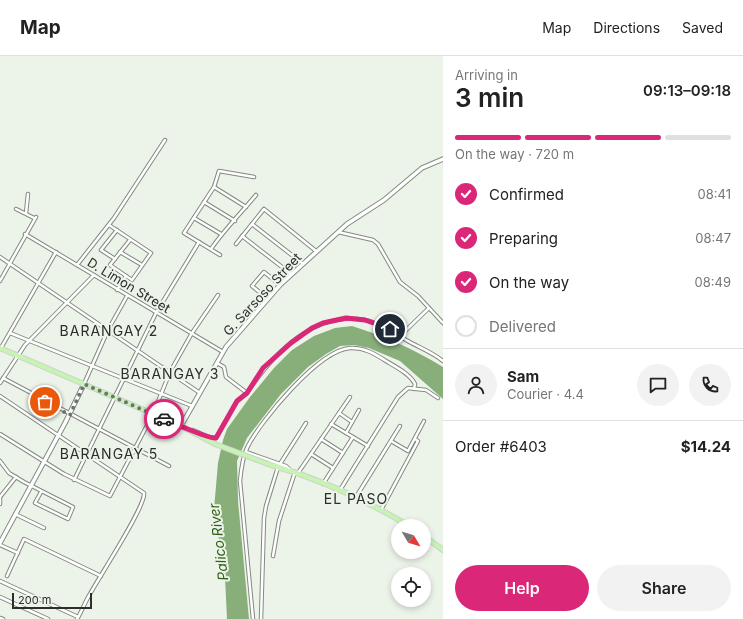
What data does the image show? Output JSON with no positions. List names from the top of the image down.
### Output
{
  "streets": {
    "street": ["D. Limon Street", "G. Sarsoso Street"]
  },
  "crossings": [
    ["D. Limon Street", "G. Sarsoso Street"]
  ],
  "districts": [
    "BARANGAY 2",
    "BARANGAY 3",
    "BARANGAY 5",
    "EL PASO"
  ],
  "water": ["Palico River"],
  "scale_bar": "200 m",
  "north": "bottom right",
  "page": {
    "header": "Map",
    "nav": ["Map", "Directions", "Saved"],
    "heading": ["3 min", "Arriving in", "09:13–09:18"],
    "panel": [
      "Sam",
      "Courier · 4.4",
      "Order #6403",
      "$14.24"
    ],
    "bar": "On the way · 720 m",
    "list": [
      ["Confirmed", "08:41"],
      ["Preparing", "08:47"],
      ["On the way", "08:49"],
      "Delivered"
    ],
    "buttons": ["Help", "Share"],
    "scale": "200 m"
  }
}
